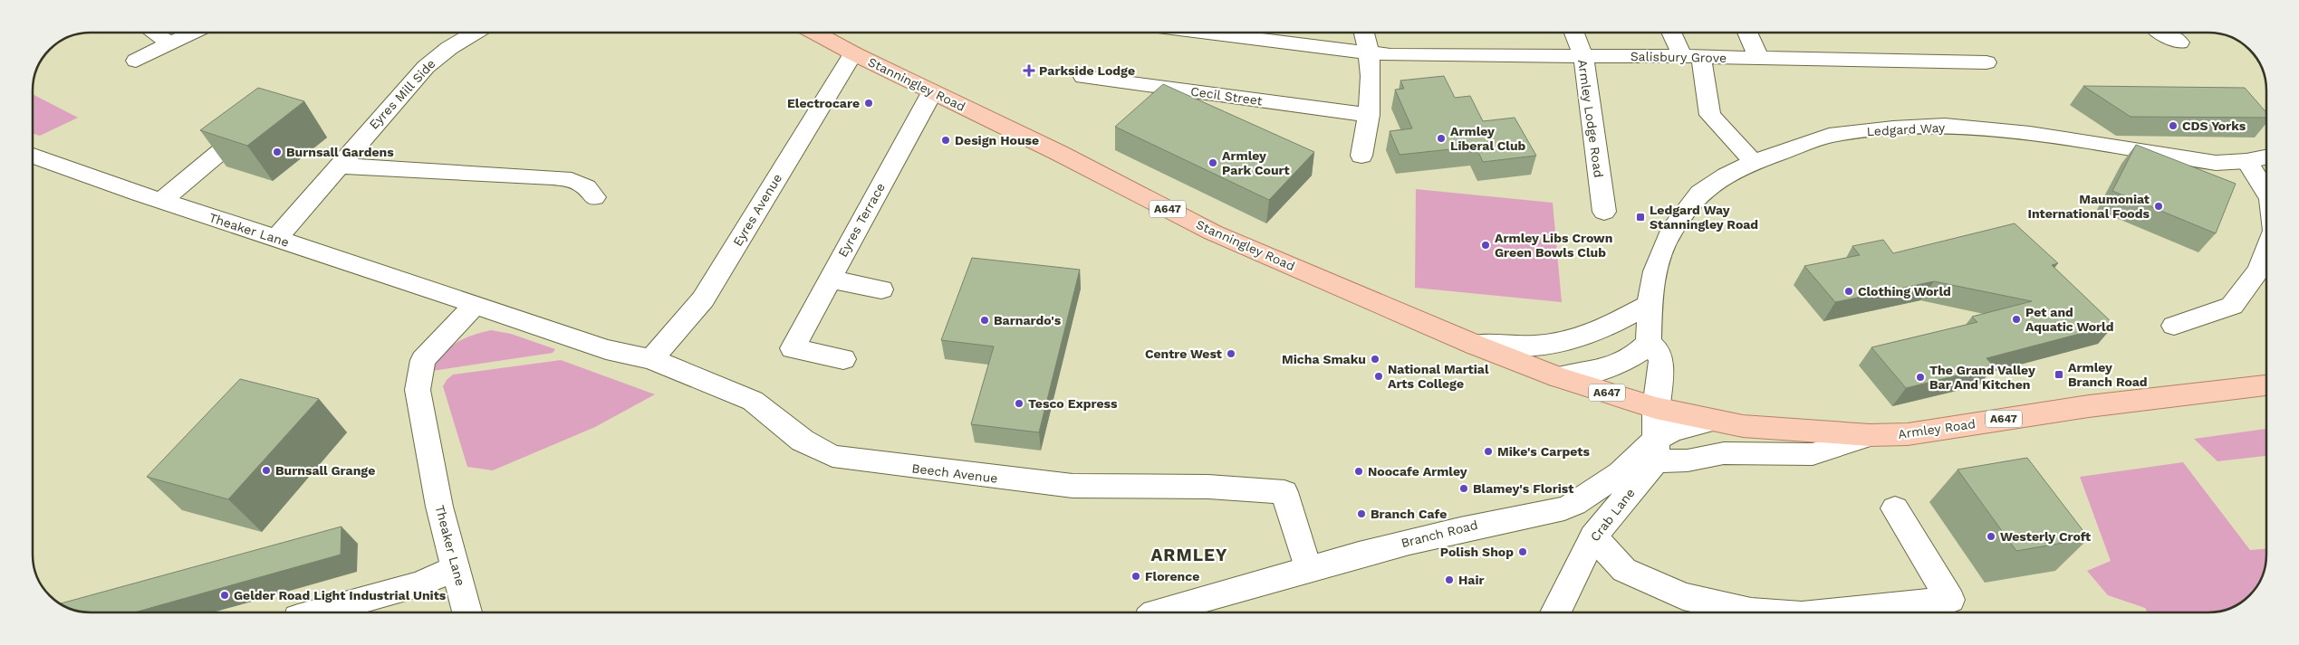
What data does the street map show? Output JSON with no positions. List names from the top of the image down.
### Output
{
  "streets": {
    "main road": ["Stanningley Road", "A647", "Armley Road"],
    "street": [
      "Salisbury Grove",
      "Eyres Mill Side",
      "Cecil Street",
      "Armley Lodge Road",
      "Ledgard Way",
      "Eyres Avenue",
      "Eyres Terrace",
      "Theaker Lane",
      "Beech Avenue",
      "Crab Lane",
      "Branch Road"
    ]
  },
  "crossings": [
    ["Salisbury Grove", "Armley Lodge Road"],
    ["Stanningley Road", "Eyres Avenue"],
    ["Stanningley Road", "Eyres Terrace"],
    ["Stanningley Road", "Armley Road"],
    ["Eyres Mill Side", "Theaker Lane"],
    ["Eyres Avenue", "Theaker Lane"],
    ["Eyres Avenue", "Beech Avenue"],
    ["Theaker Lane", "Beech Avenue"],
    ["Armley Road", "Branch Road"],
    ["Beech Avenue", "Branch Road"],
    ["Crab Lane", "Branch Road"]
  ],
  "districts": ["ARMLEY"],
  "places": {
    "health": ["Parkside Lodge"],
    "other": [
      "Electrocare",
      "CDS Yorks",
      "Armley Liberal Club",
      "Design House",
      "Burnsall Gardens",
      "Armley Park Court",
      "Maumoniat International Foods",
      "Armley Libs Crown Green Bowls Club",
      "Clothing World",
      "Pet and Aquatic World",
      "Barnardo's",
      "Centre West",
      "Micha Smaku",
      "National Martial Arts College",
      "The Grand Valley Bar And Kitchen",
      "Tesco Express",
      "Mike's Carpets",
      "Burnsall Grange",
      "Noocafe Armley",
      "Blamey's Florist",
      "Branch Cafe",
      "Westerly Croft",
      "Polish Shop",
      "Florence",
      "Hair",
      "Gelder Road Light Industrial Units"
    ],
    "transit": ["Ledgard Way Stanningley Road", "Armley Branch Road"]
  }
}
